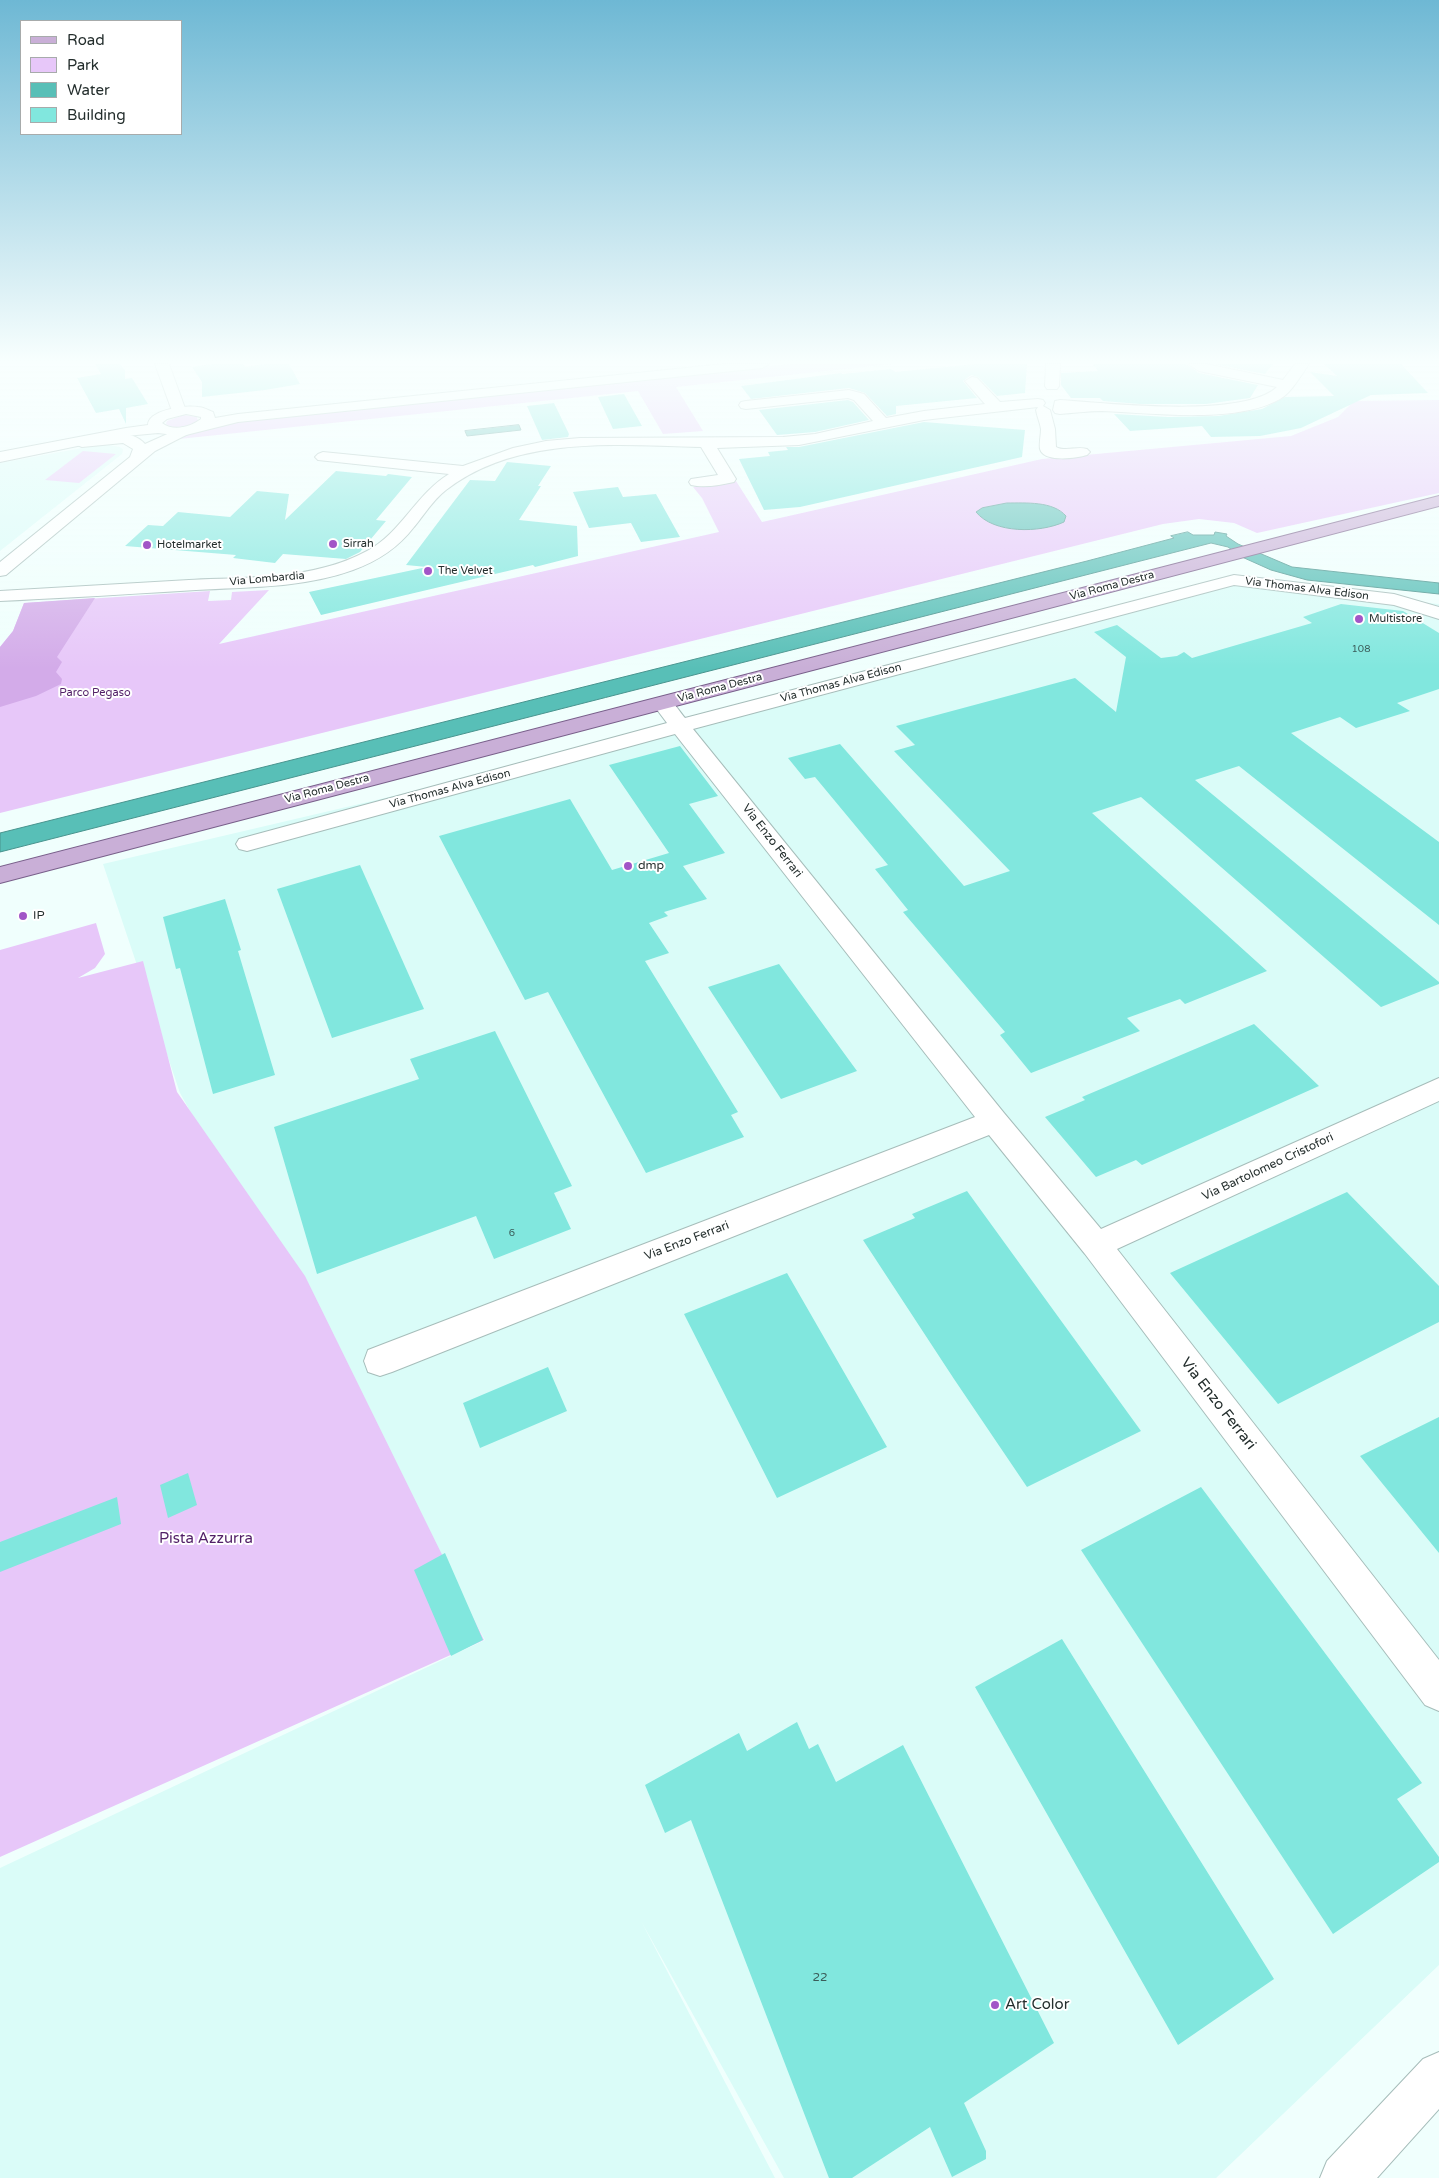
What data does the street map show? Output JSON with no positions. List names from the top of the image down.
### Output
{
  "streets": {
    "main road": ["Via Roma Destra"],
    "street": [
      "Via Lombardia",
      "Via Thomas Alva Edison",
      "Via Enzo Ferrari",
      "Via Bartolomeo Cristofori"
    ]
  },
  "crossings": [
    ["Via Roma Destra", "Via Enzo Ferrari"],
    ["Via Thomas Alva Edison", "Via Enzo Ferrari"],
    ["Via Enzo Ferrari", "Via Bartolomeo Cristofori"]
  ],
  "parks": ["Parco Pegaso", "Pista Azzurra"],
  "places": [
    "Sirrah",
    "Hotelmarket",
    "The Velvet",
    "Multistore",
    "dmp",
    "IP",
    "Art Color"
  ],
  "house_numbers": ["108", "6", "22"],
  "legend": [
    "Road",
    "Park",
    "Water",
    "Building"
  ]
}
